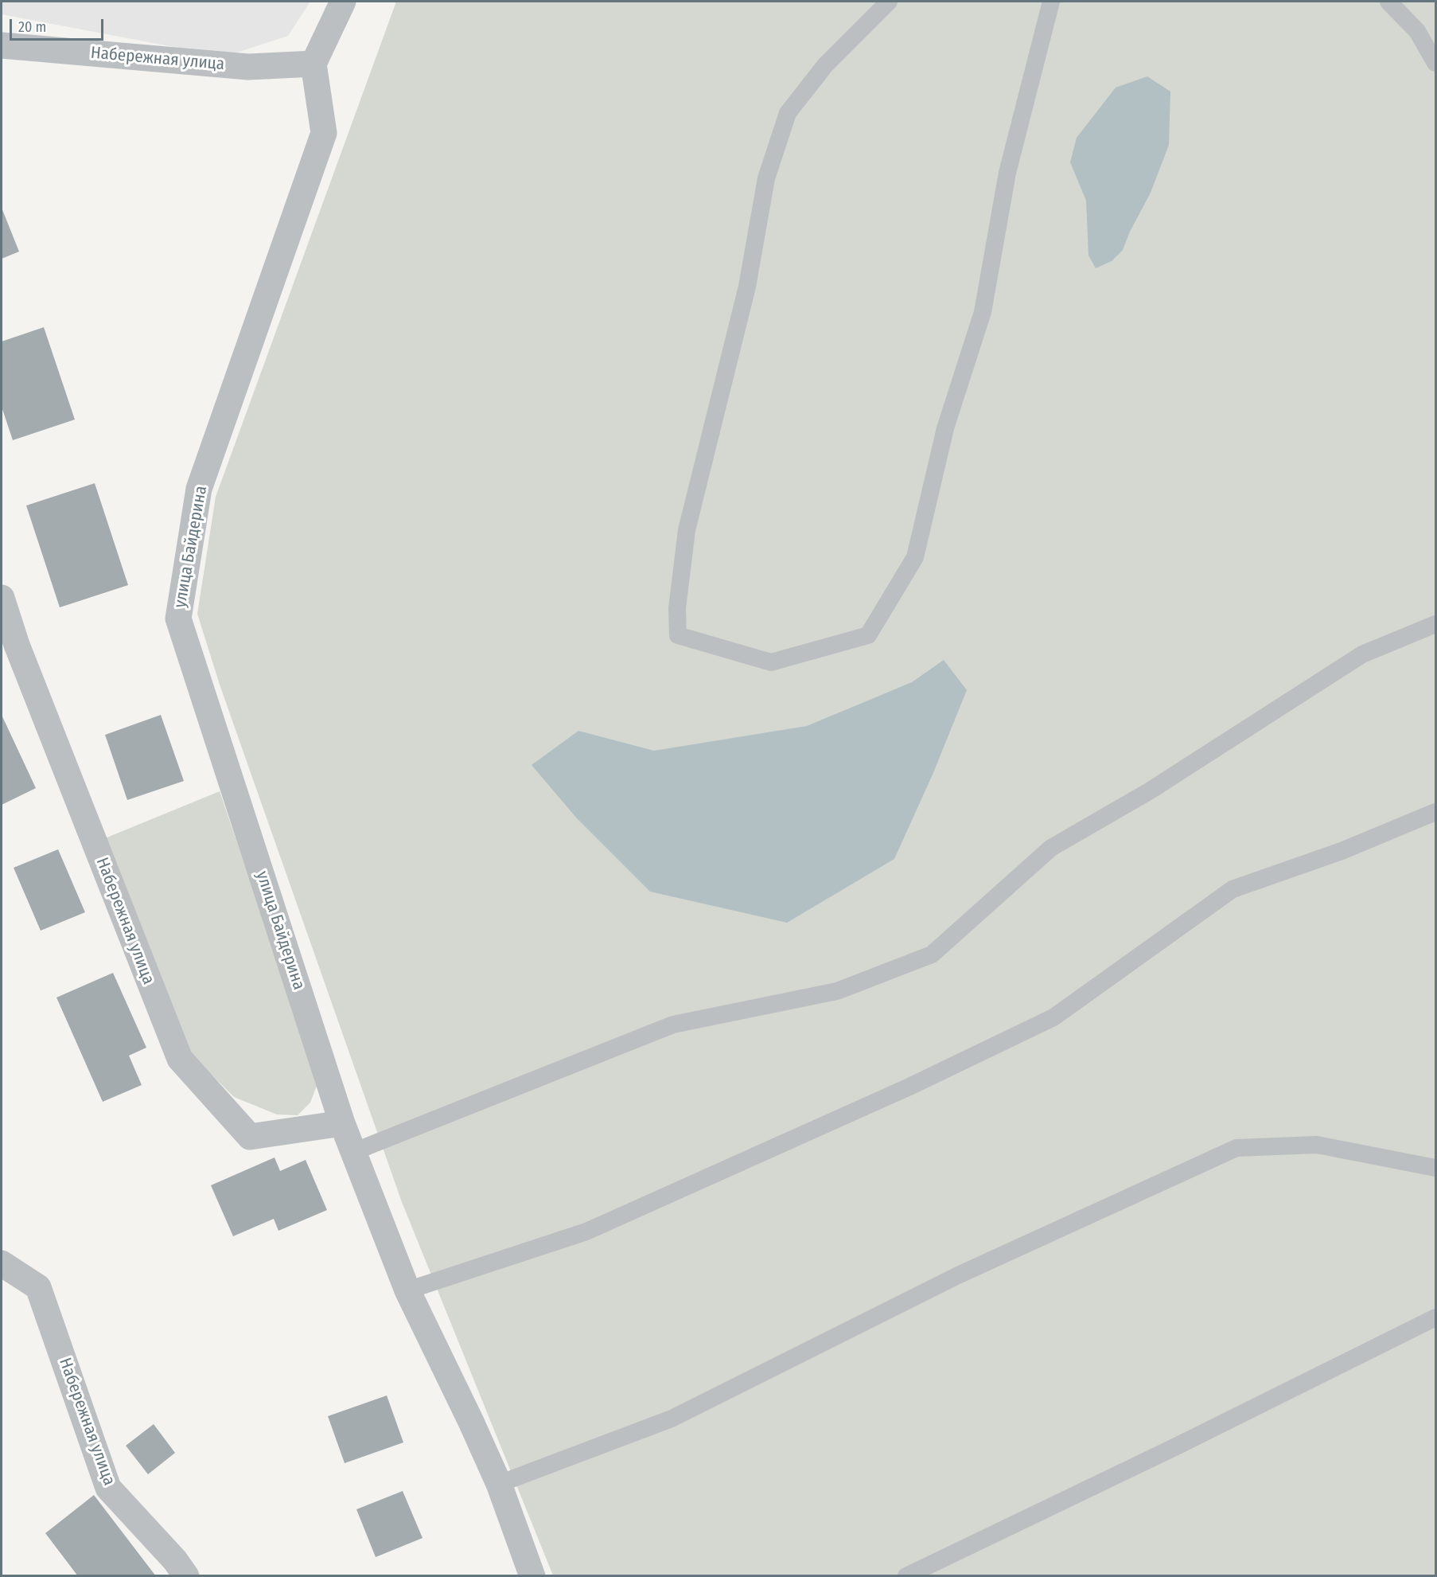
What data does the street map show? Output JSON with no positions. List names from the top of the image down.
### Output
{
  "streets": {
    "street": ["Набережная улица", "улица Байдерина"]
  },
  "crossings": [
    ["Набережная улица", "улица Байдерина"]
  ],
  "scale_bar": "20 m"
}
